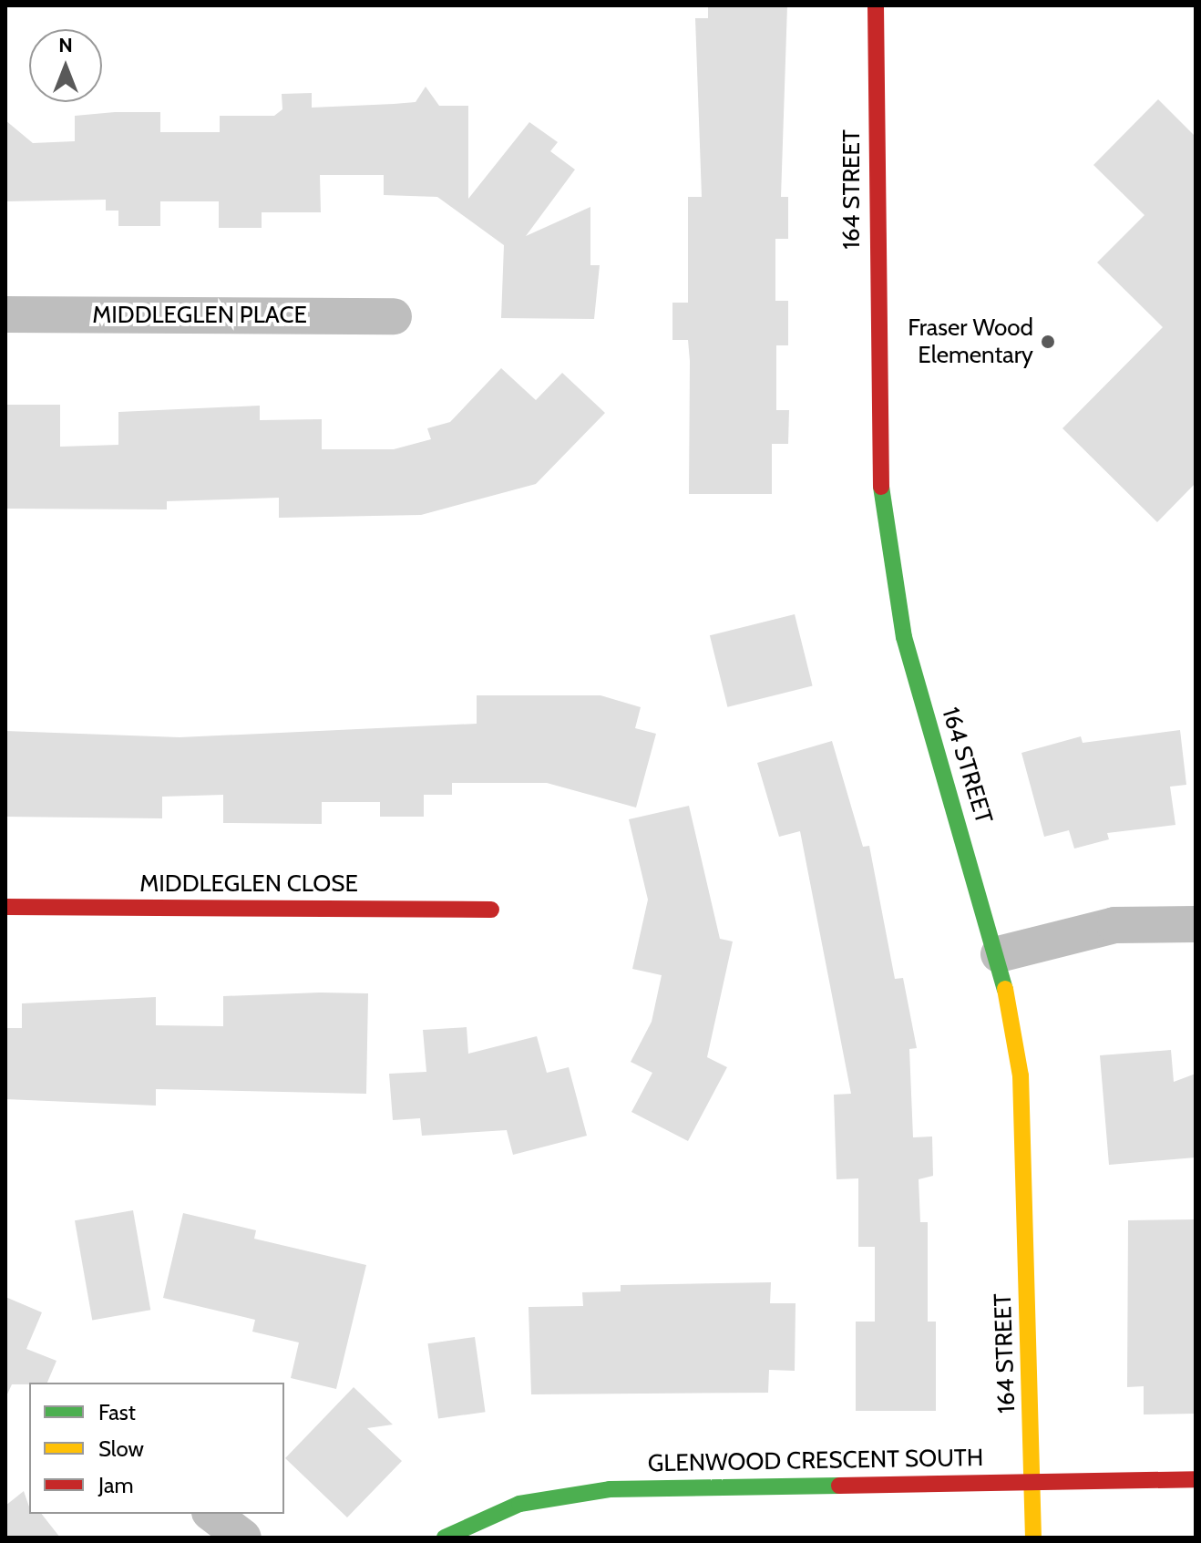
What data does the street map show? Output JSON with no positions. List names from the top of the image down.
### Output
{
  "streets": {
    "street": [
      "164 STREET",
      "MIDDLEGLEN PLACE",
      "MIDDLEGLEN CLOSE",
      "GLENWOOD CRESCENT SOUTH"
    ]
  },
  "crossings": [
    ["164 STREET", "GLENWOOD CRESCENT SOUTH"]
  ],
  "places": ["Fraser Wood Elementary"],
  "legend": ["Fast", "Slow", "Jam"],
  "north": "top"
}
